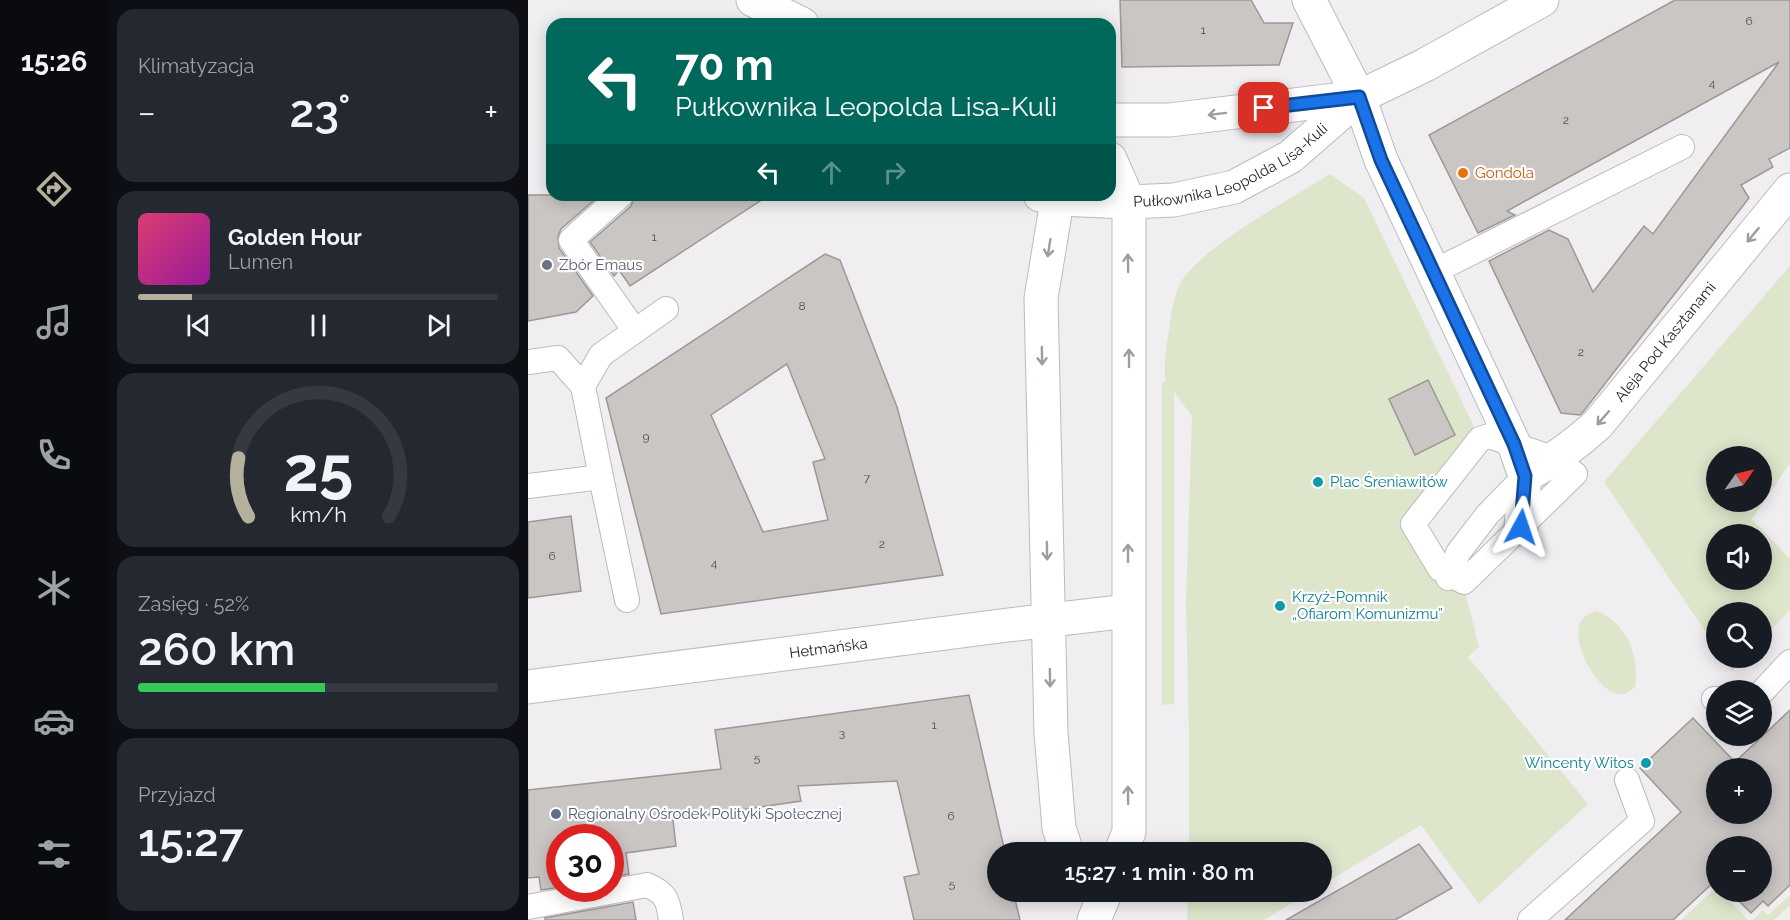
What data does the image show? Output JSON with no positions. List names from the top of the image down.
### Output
{
  "streets": {
    "main road": ["Pułkownika Leopolda Lisa-Kuli", "Aleja Pod Kasztanami", "Hetmańska"]
  },
  "one_way": ["Aleja Pod Kasztanami"],
  "places": [
    "Gondola",
    "Zbór Emaus",
    "Plac Śreniawitów",
    "Krzyż-Pomnik „Ofiarom Komunizmu”",
    "Wincenty Witos",
    "Regionalny Ośrodek Polityki Społecznej"
  ],
  "house_numbers": [
    "6",
    "1",
    "4",
    "2",
    "1",
    "8",
    "2",
    "9",
    "7",
    "2",
    "6",
    "4",
    "1",
    "3",
    "5",
    "6",
    "5"
  ],
  "north": "top right",
  "page": {
    "tabs": "15:26",
    "tile": [
      "Klimatyzacja",
      ["Zasięg · 52%", "260 km"],
      ["Przyjazd", "15:27"]
    ],
    "turn": ["70 m", "Pułkownika Leopolda Lisa-Kuli"],
    "heat": ["−", "23°", "+"],
    "song": ["Golden Hour", "Lumen"],
    "map_buttons": ["+", "−"],
    "limit": "30",
    "trip": "15:27 · 1 min · 80 m",
    "gauge": ["25", "km/h"]
  }
}
